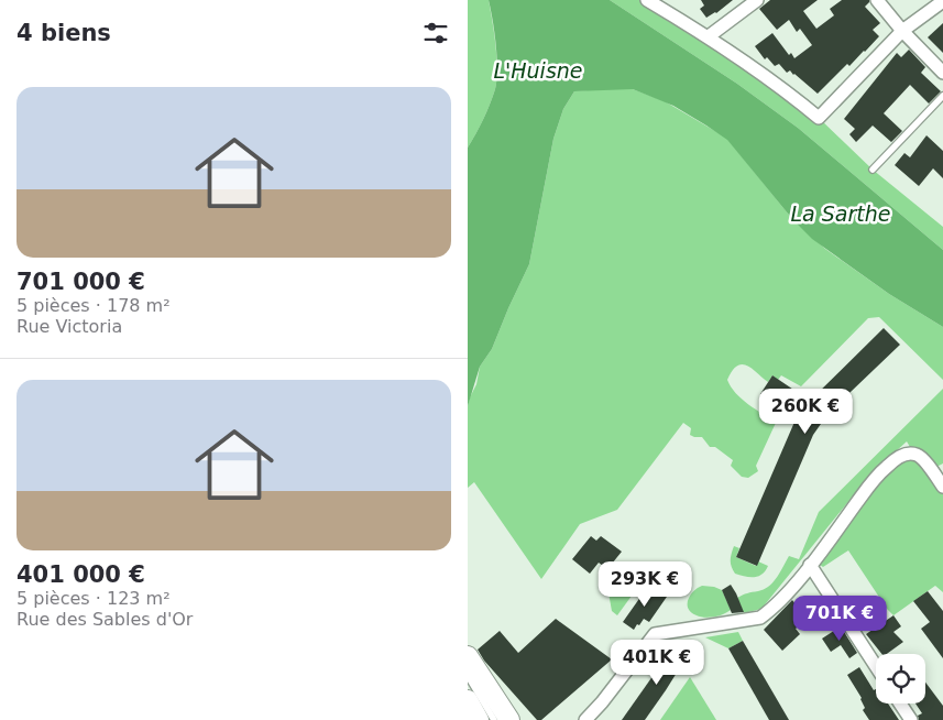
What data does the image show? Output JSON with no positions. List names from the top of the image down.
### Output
{
  "water": ["L'Huisne", "La Sarthe"],
  "page": {
    "heading": "4 biens",
    "list": [
      {
        "name": "701 000 €",
        "note": "5 pièces · 178 m² · Rue Victoria"
      },
      {
        "name": "401 000 €",
        "note": "5 pièces · 123 m² · Rue des Sables d'Or"
      }
    ],
    "price": [
      "260K €",
      "293K €",
      "701K €",
      "401K €"
    ]
  }
}
